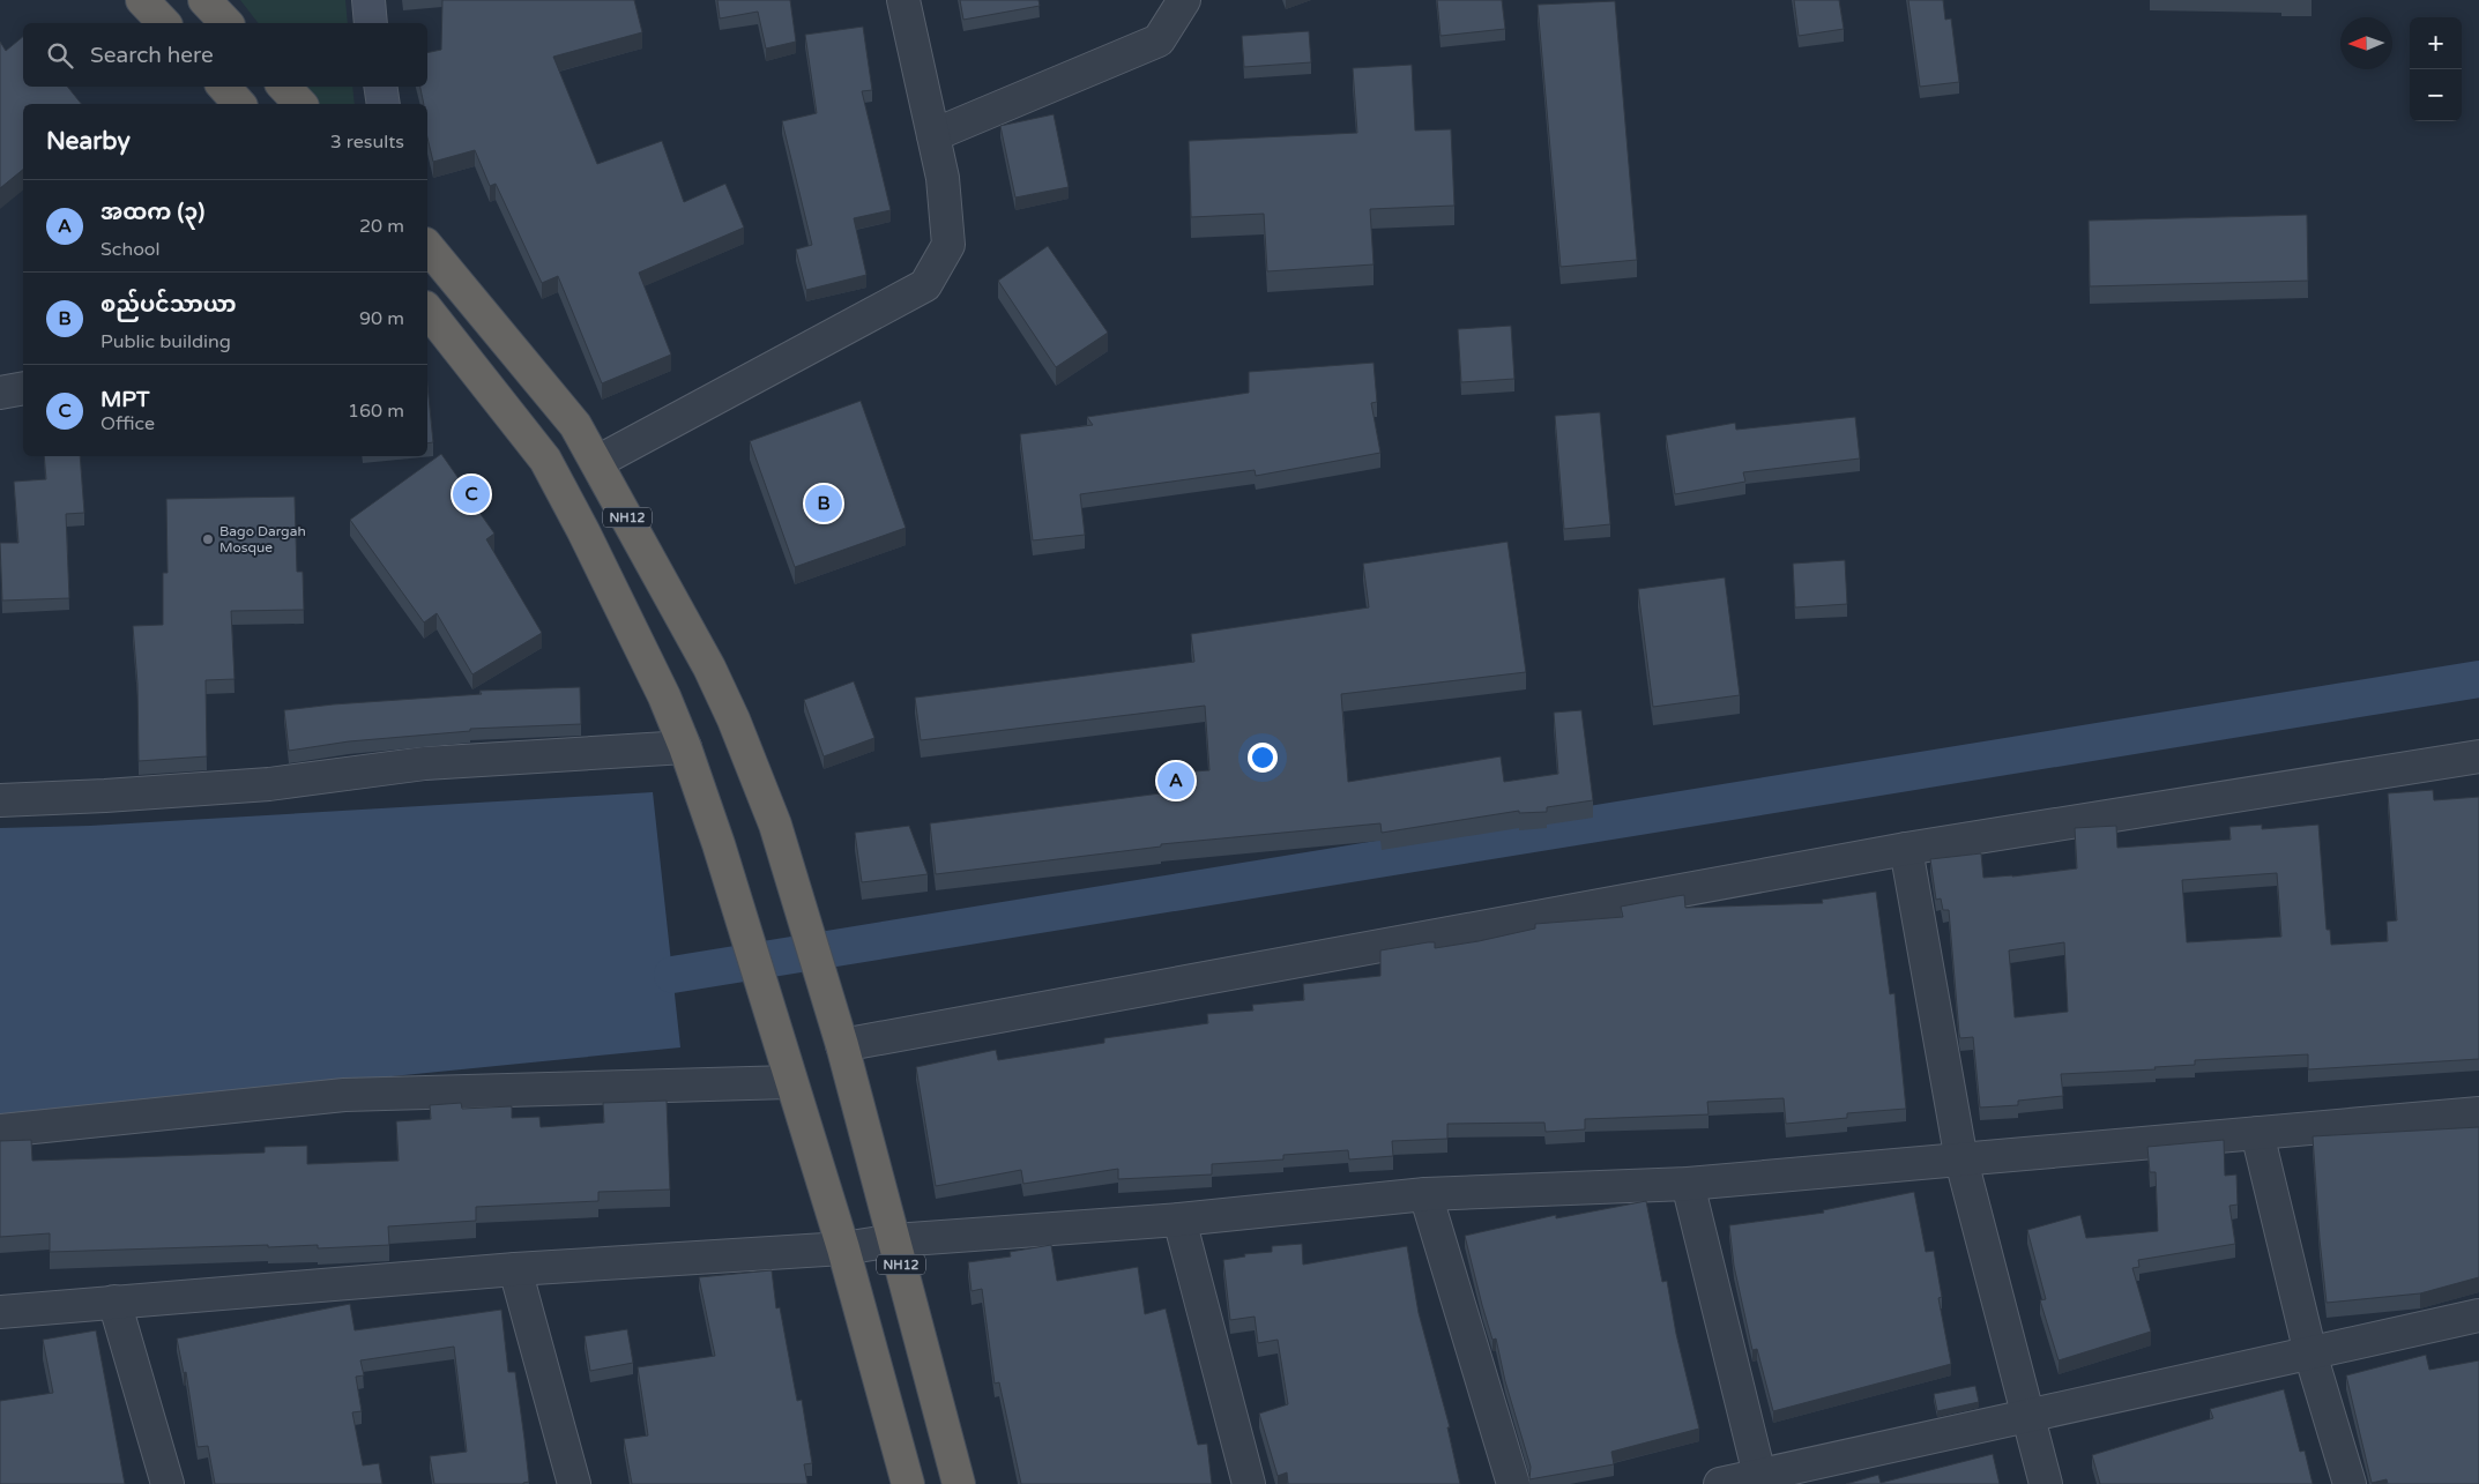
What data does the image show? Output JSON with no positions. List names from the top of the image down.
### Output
{
  "streets": {
    "highway": ["NH12"]
  },
  "places": ["Bago Dargah Mosque"],
  "north": "left",
  "page": {
    "map_buttons": ["+", "−"],
    "search": "Search here",
    "heading": ["Nearby", "3 results"],
    "list": [
      {
        "mark": "A",
        "name": "အထက (၃)",
        "note": "School",
        "value": "20 m"
      },
      {
        "mark": "B",
        "name": "စည်ပင်သာယာ",
        "note": "Public building",
        "value": "90 m"
      },
      {
        "mark": "C",
        "name": "MPT",
        "note": "Office",
        "value": "160 m"
      }
    ],
    "pins": ["C", "B", "A"]
  }
}
